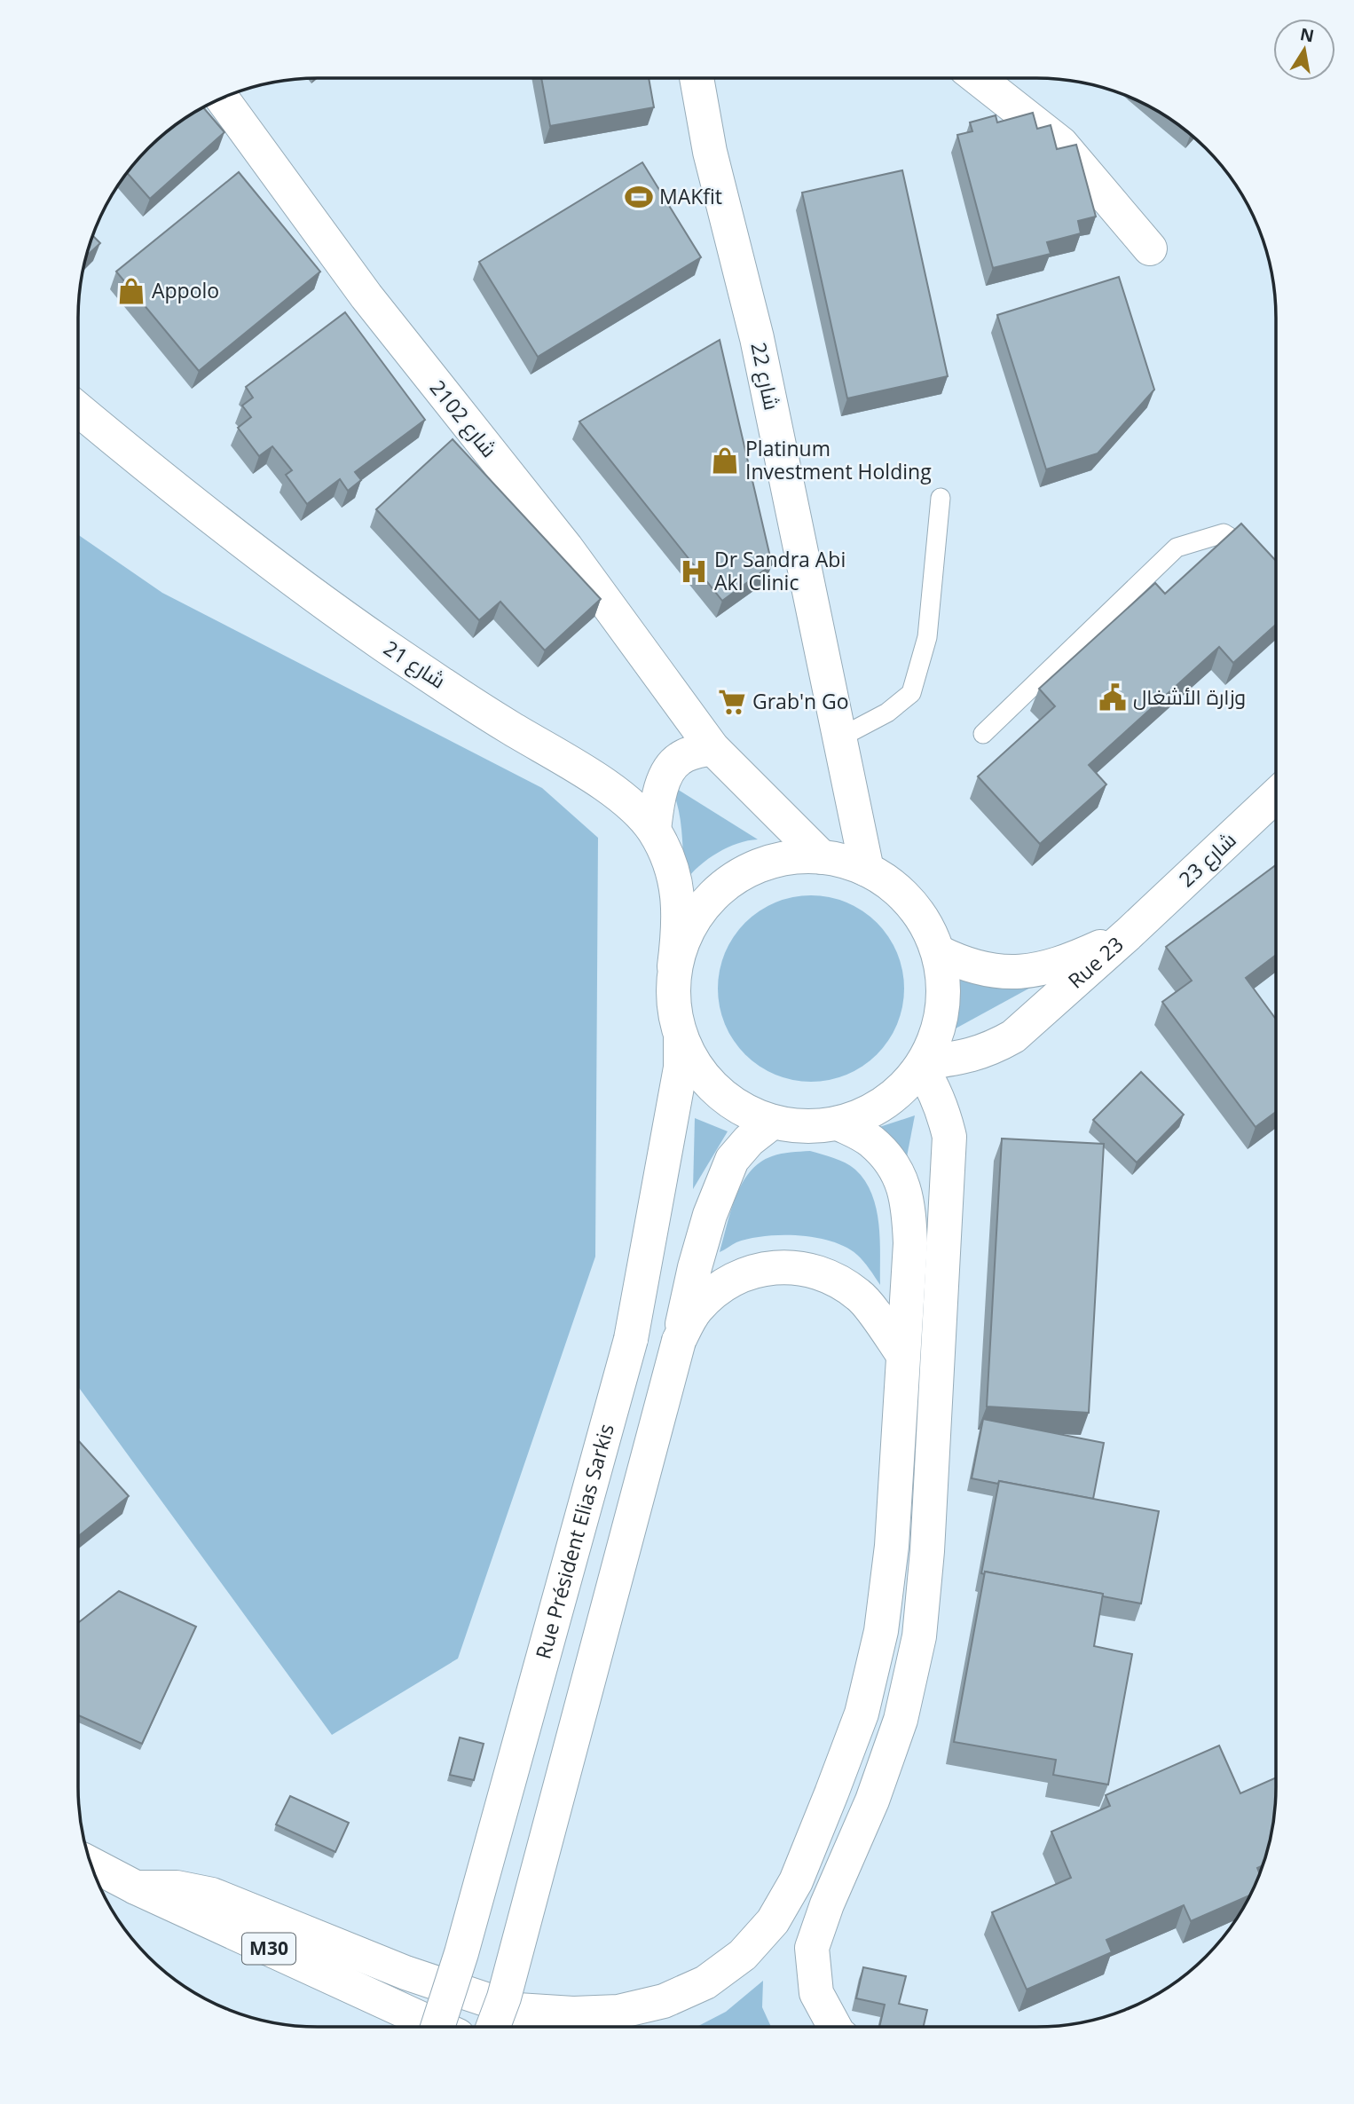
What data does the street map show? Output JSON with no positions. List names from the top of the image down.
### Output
{
  "streets": {
    "main road": [
      "شارع 22",
      "شارع 2102",
      "شارع 21",
      "شارع 23",
      "Rue 23",
      "Rue Président Elias Sarkis",
      "M30"
    ]
  },
  "crossings": [
    ["شارع 23", "Rue 23"]
  ],
  "places": {
    "sports": ["MAKfit"],
    "shop": ["Appolo", "Platinum Investment Holding"],
    "hospital": ["Dr Sandra Abi Akl Clinic"],
    "public building": ["وزارة الأشغال"],
    "supermarket": ["Grab'n Go"]
  },
  "north": "top"
}
